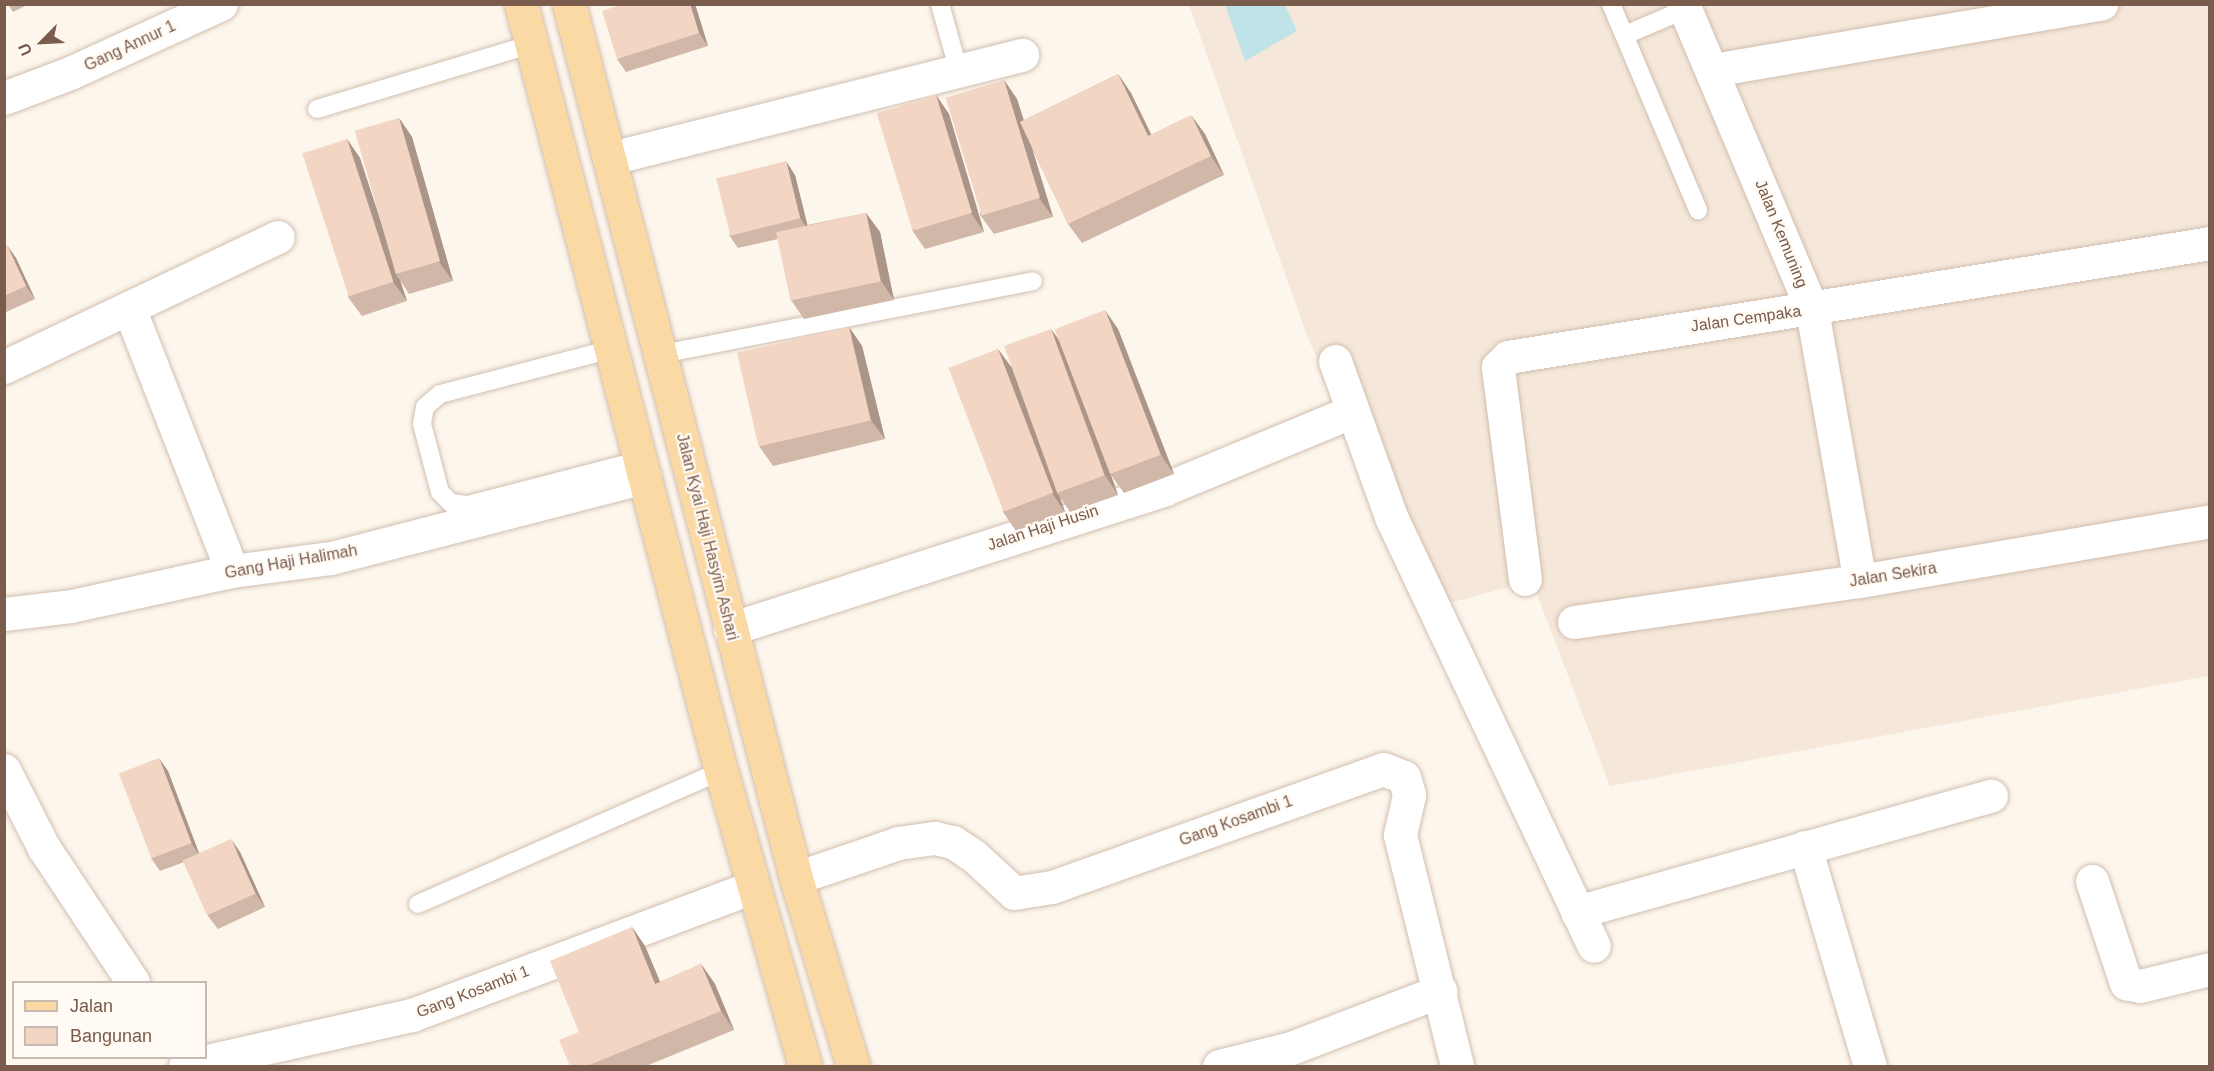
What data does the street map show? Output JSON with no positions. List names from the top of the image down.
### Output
{
  "streets": {
    "main road": ["Jalan Kyai Haji Hasyim Ashari"],
    "street": [
      "Gang Annur 1",
      "Jalan Kemuning",
      "Jalan Cempaka",
      "Jalan Haji Husin",
      "Gang Haji Halimah",
      "Jalan Sekira",
      "Gang Kosambi 1"
    ]
  },
  "crossings": [
    ["Jalan Kemuning", "Jalan Cempaka"],
    ["Jalan Kemuning", "Jalan Sekira"],
    ["Jalan Haji Husin", "Jalan Kyai Haji Hasyim Ashari"],
    ["Jalan Kyai Haji Hasyim Ashari", "Gang Kosambi 1"]
  ],
  "legend": ["Jalan", "Bangunan"],
  "north": "bottom left"
}
